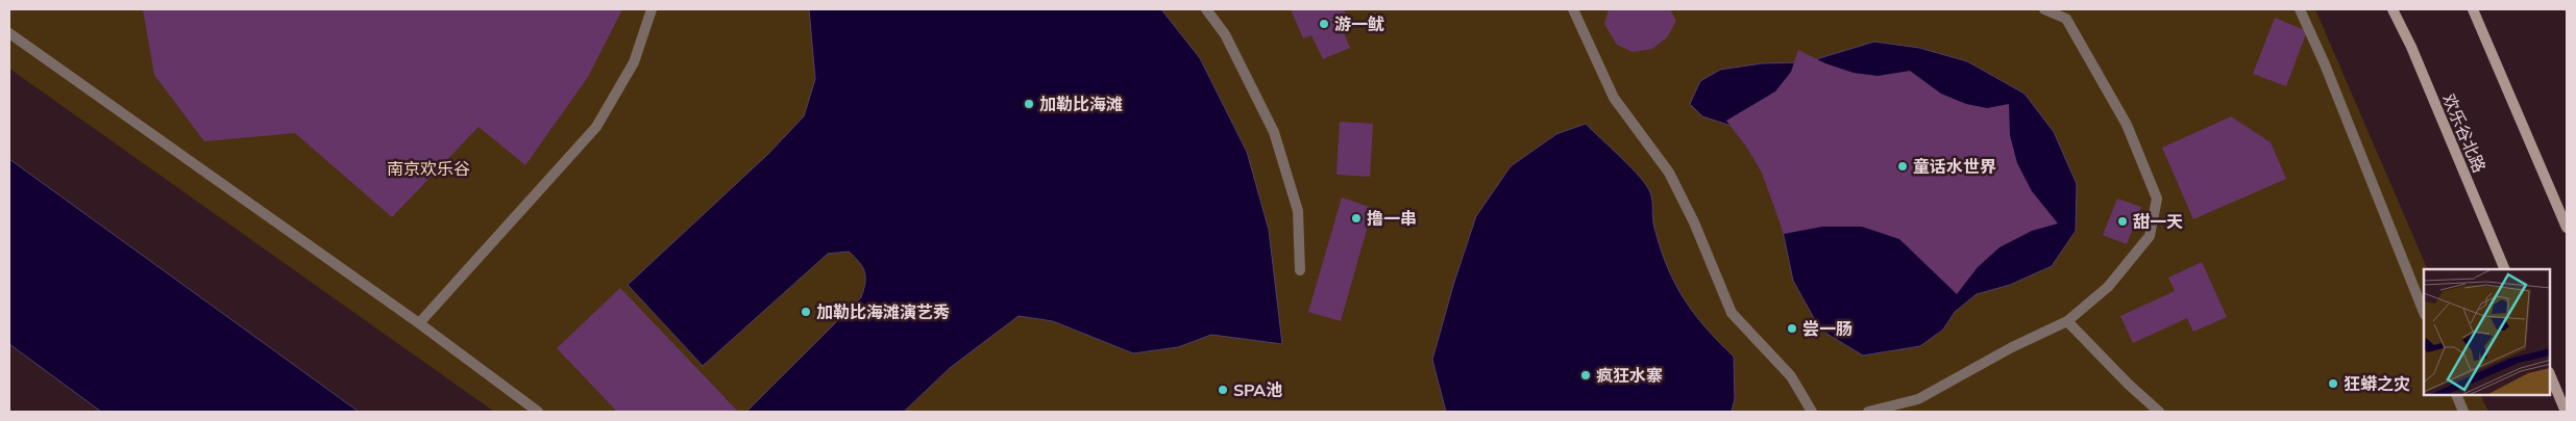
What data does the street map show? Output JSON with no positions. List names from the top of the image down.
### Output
{
  "streets": {
    "main road": ["欢乐谷北路"]
  },
  "parks": ["南京欢乐谷"],
  "places": [
    "游一鱿",
    "加勒比海滩",
    "童话水世界",
    "撸一串",
    "甜一天",
    "加勒比海滩演艺秀",
    "尝一肠",
    "疯狂水寨",
    "狂蟒之灾",
    "SPA池"
  ]
}
